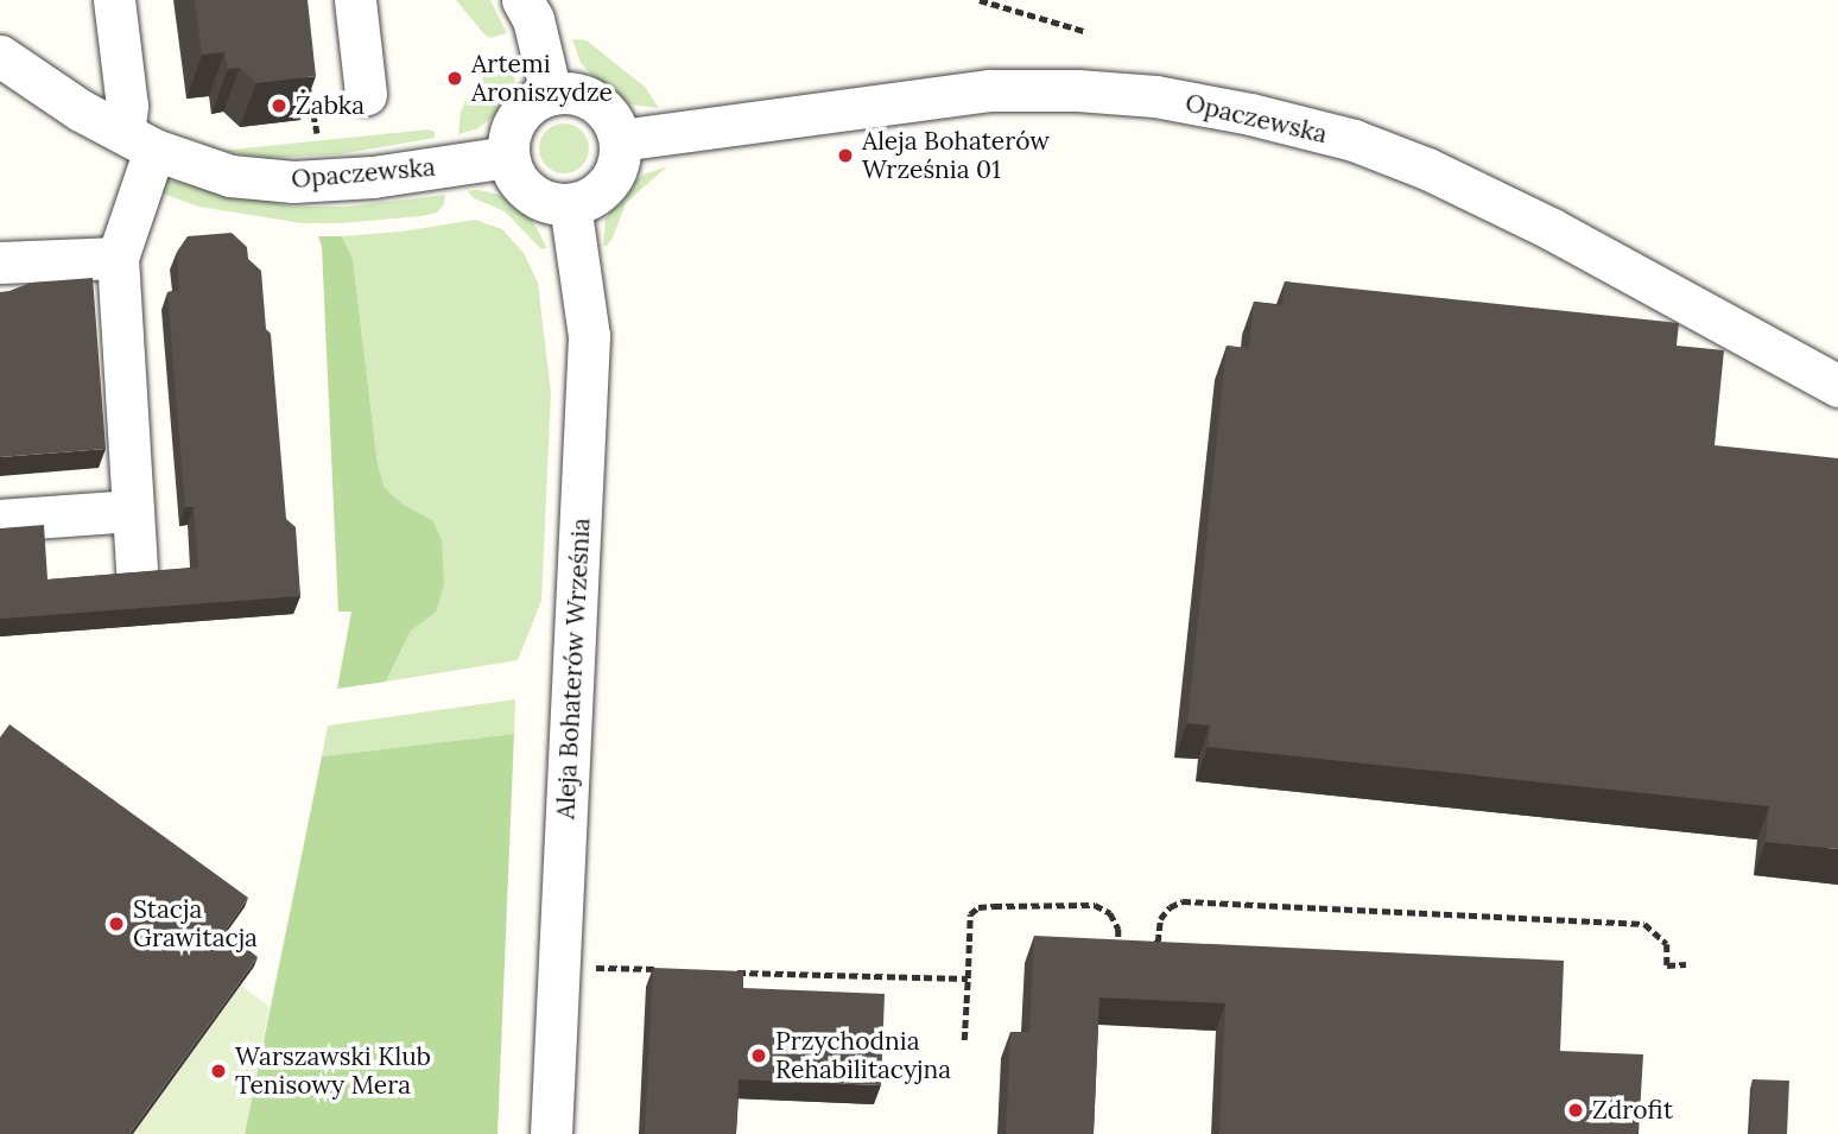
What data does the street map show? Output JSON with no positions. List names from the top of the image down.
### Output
{
  "streets": {
    "street": ["Opaczewska", "Aleja Bohaterów Września"]
  },
  "crossings": [
    ["Opaczewska", "Aleja Bohaterów Września"]
  ],
  "places": [
    "Artemi Aroniszydze",
    "Żabka",
    "Aleja Bohaterów Września 01",
    "Stacja Grawitacja",
    "Przychodnia Rehabilitacyjna",
    "Warszawski Klub Tenisowy Mera",
    "Zdrofit"
  ]
}
